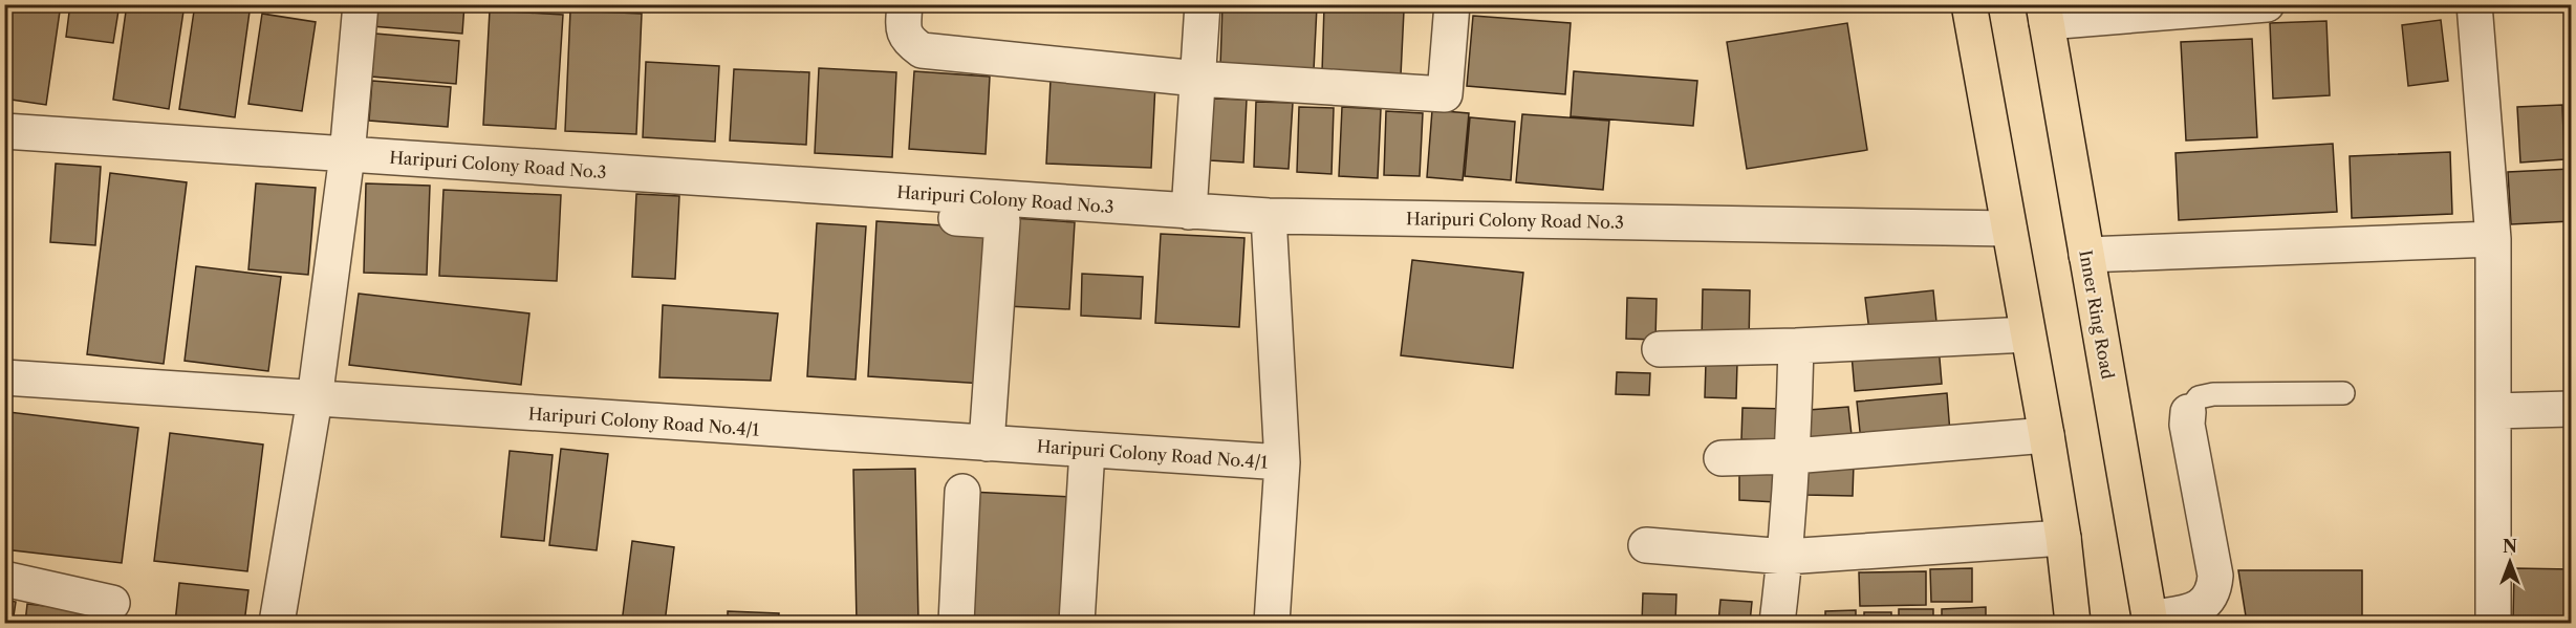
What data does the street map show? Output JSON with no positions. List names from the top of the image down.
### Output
{
  "streets": {
    "highway": ["Inner Ring Road"],
    "street": ["Haripuri Colony Road No.3", "Haripuri Colony Road No.4/1"]
  },
  "north": "top"
}
